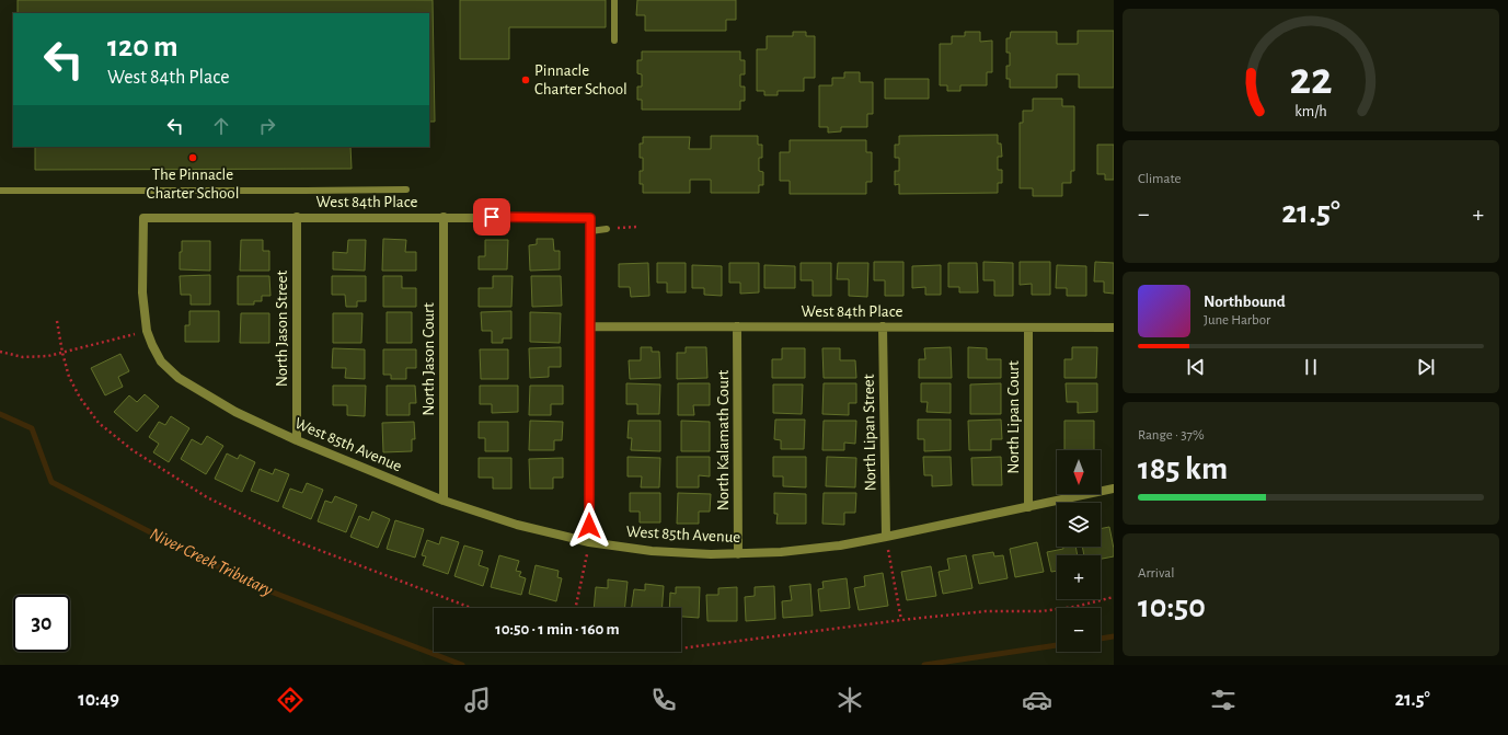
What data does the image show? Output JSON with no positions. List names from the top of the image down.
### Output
{
  "streets": {
    "street": [
      "West 84th Place",
      "North Jason Street",
      "North Jason Court",
      "North Lipan Court",
      "North Lipan Street",
      "North Kalamath Court",
      "West 85th Avenue"
    ]
  },
  "crossings": [
    ["West 84th Place", "North Jason Street"],
    ["West 84th Place", "North Jason Court"],
    ["West 84th Place", "North Lipan Court"],
    ["West 84th Place", "North Lipan Street"],
    ["West 84th Place", "North Kalamath Court"],
    ["West 84th Place", "West 85th Avenue"],
    ["North Jason Street", "West 85th Avenue"],
    ["North Jason Court", "West 85th Avenue"],
    ["North Lipan Court", "West 85th Avenue"],
    ["North Lipan Street", "West 85th Avenue"],
    ["North Kalamath Court", "West 85th Avenue"]
  ],
  "water": ["Niver Creek Tributary"],
  "places": ["Pinnacle Charter School", "The Pinnacle Charter School"],
  "north": "bottom",
  "page": {
    "turn": ["120 m", "West 84th Place"],
    "tile": [
      "Climate",
      ["Range · 37%", "185 km"],
      ["Arrival", "10:50"]
    ],
    "heat": ["−", "21.5°", "+"],
    "song": ["Northbound", "June Harbor"],
    "map_buttons": ["+", "−"],
    "limit": "30",
    "trip": "10:50 · 1 min · 160 m",
    "tabs": ["10:49", "21.5°"],
    "gauge": ["22", "km/h"]
  }
}
